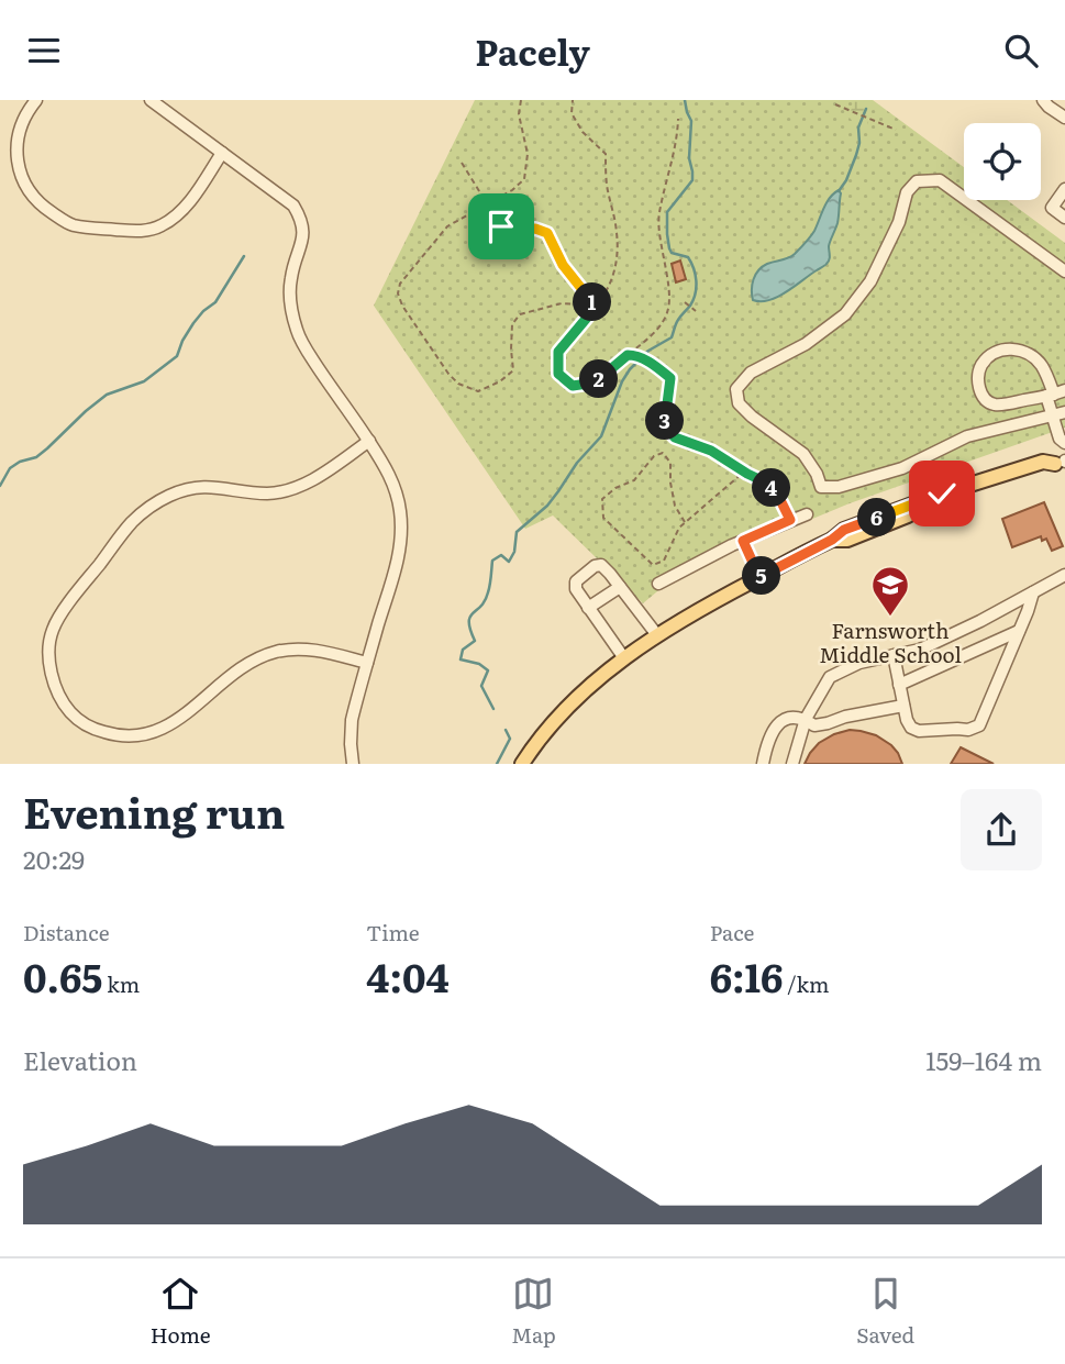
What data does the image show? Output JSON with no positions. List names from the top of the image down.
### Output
{
  "places": {
    "school or university": ["Farnsworth Middle School"]
  },
  "page": {
    "header": "Pacely",
    "pins": [
      "1",
      "2",
      "3",
      "4",
      "6",
      "5"
    ],
    "heading": ["Evening run", "20:29"],
    "stats": [
      ["Distance", "0.65 km"],
      ["Time", "4:04"],
      ["Pace", "6:16 /km"]
    ],
    "chart": ["Elevation", "159–164 m"],
    "tabs": ["Home", "Map", "Saved"]
  }
}
